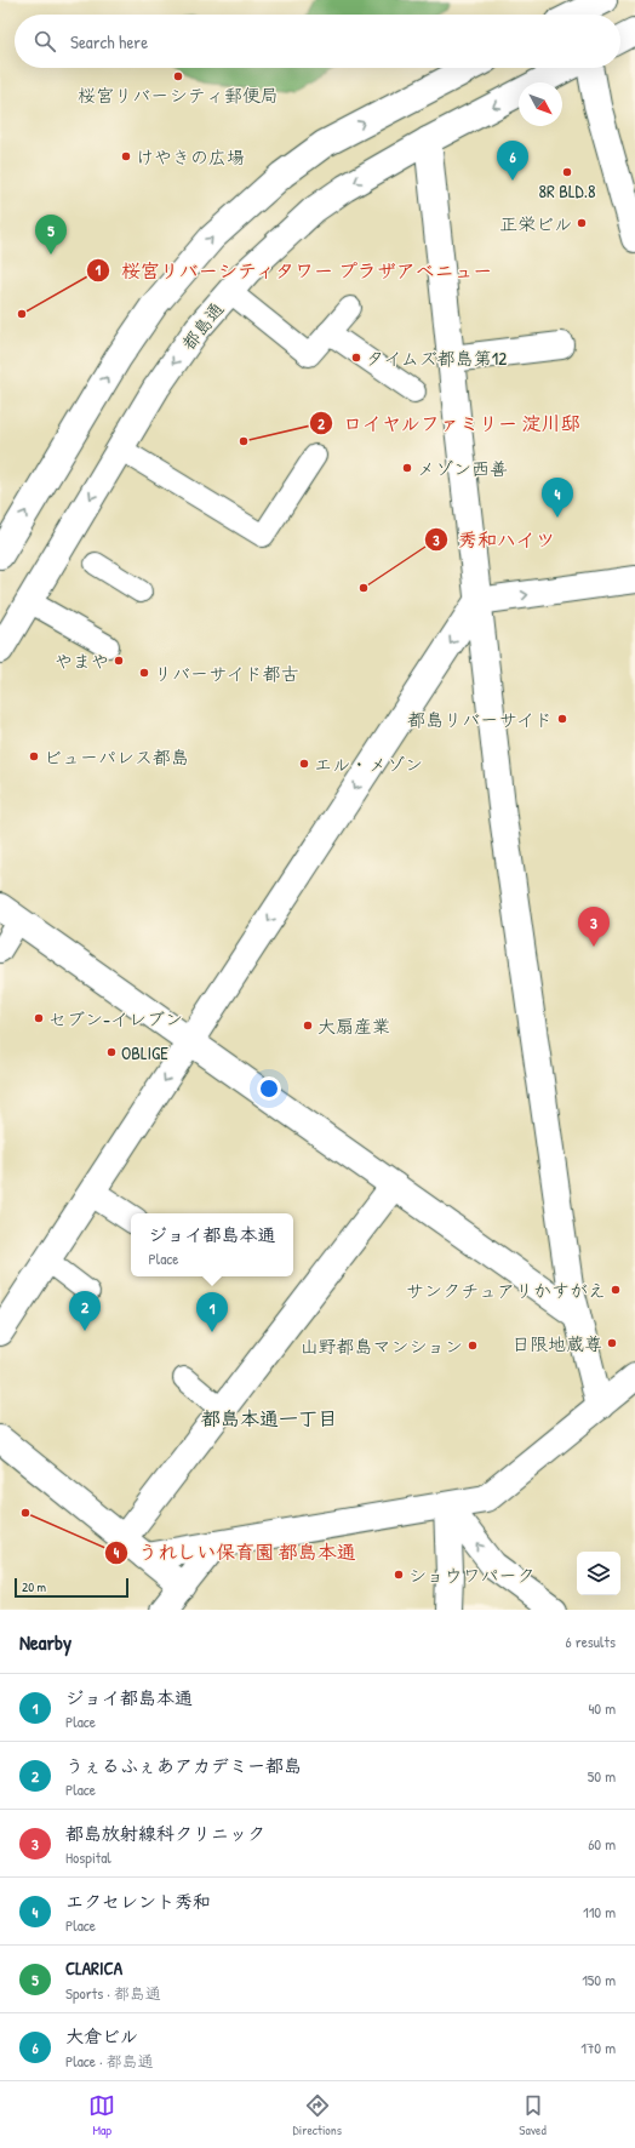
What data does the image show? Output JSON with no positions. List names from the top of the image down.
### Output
{
  "streets": {
    "street": ["都島通"]
  },
  "districts": ["都島本通一丁目"],
  "places": [
    "桜宮リバーシティ郵便局",
    "けやきの広場",
    "8R BLD.8",
    "正栄ビル",
    "桜宮リバーシティタワー プラザアベニュー",
    "タイムズ都島第12",
    "ロイヤルファミリー 淀川邸",
    "メゾン西善",
    "秀和ハイツ",
    "やまや",
    "リバーサイド都古",
    "都島リバーサイド",
    "ビューパレス都島",
    "エル・メゾン",
    "セブン-イレブン",
    "大扇産業",
    "OBLIGE",
    "サンクチュアリかすがえ",
    "日限地蔵尊",
    "山野都島マンション",
    "うれしい保育園 都島本通",
    "ショウワパーク"
  ],
  "scale_bar": "20 m",
  "north": "bottom right",
  "page": {
    "search": "Search here",
    "pins": [
      "6",
      "5",
      "4",
      "3",
      "2",
      "1"
    ],
    "popup": ["ジョイ都島本通", "Place"],
    "scale": "20 m",
    "heading": ["Nearby", "6 results"],
    "list": [
      {
        "mark": "1",
        "name": "ジョイ都島本通",
        "note": "Place",
        "value": "40 m"
      },
      {
        "mark": "2",
        "name": "うぇるふぇあアカデミー都島",
        "note": "Place",
        "value": "50 m"
      },
      {
        "mark": "3",
        "name": "都島放射線科クリニック",
        "note": "Hospital",
        "value": "60 m"
      },
      {
        "mark": "4",
        "name": "エクセレント秀和",
        "note": "Place",
        "value": "110 m"
      },
      {
        "mark": "5",
        "name": "CLARICA",
        "note": "Sports · 都島通",
        "value": "150 m"
      },
      {
        "mark": "6",
        "name": "大倉ビル",
        "note": "Place · 都島通",
        "value": "170 m"
      }
    ],
    "nav": ["Map", "Directions", "Saved"]
  }
}
